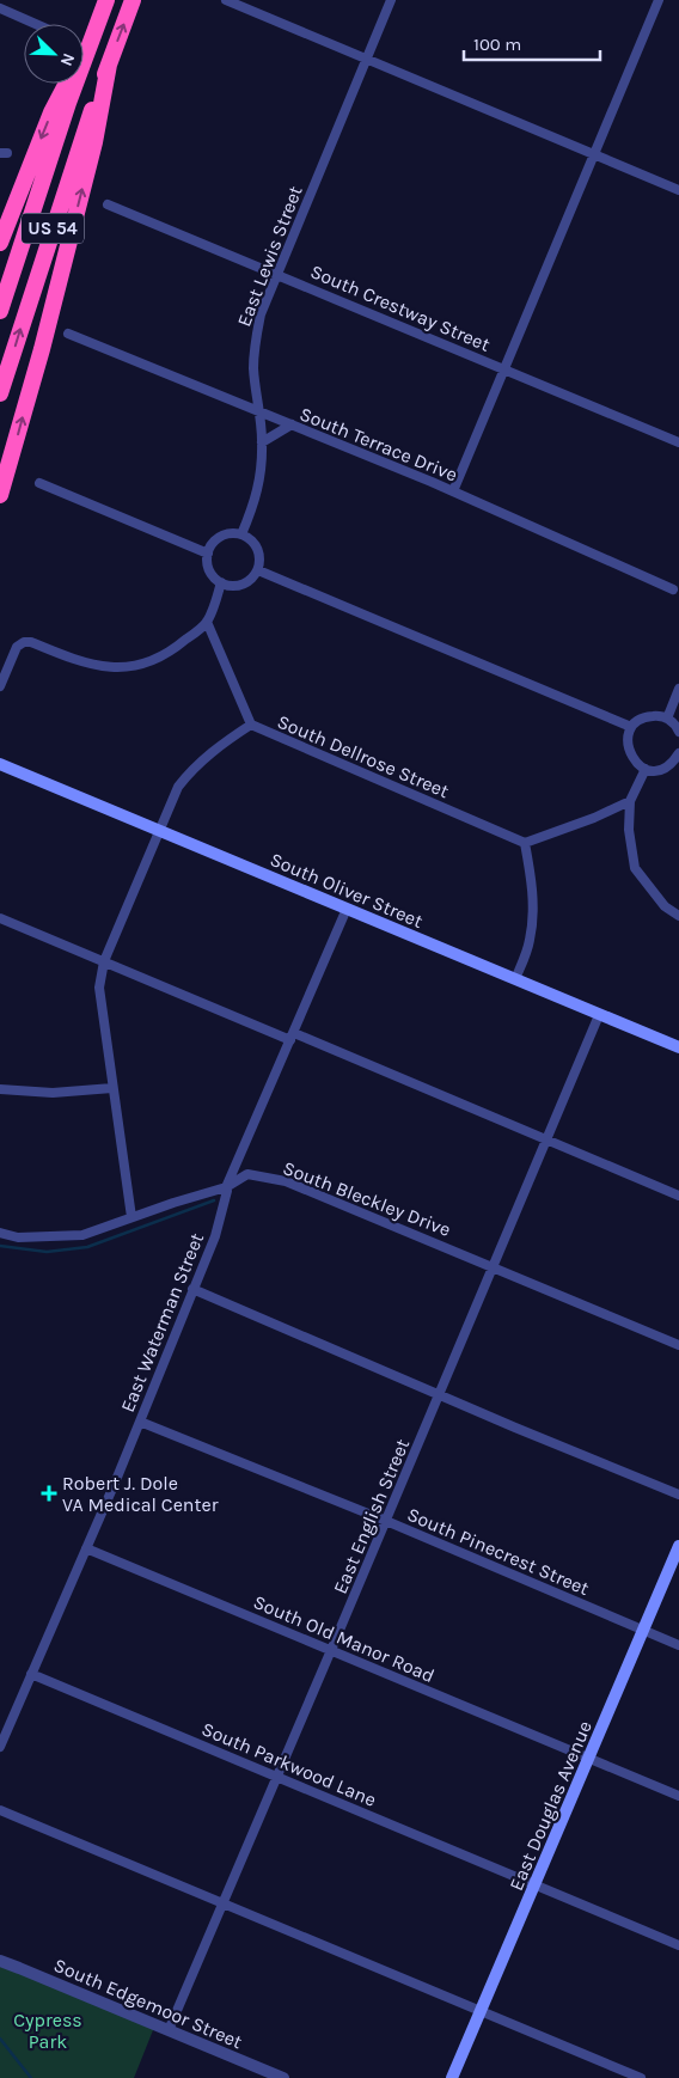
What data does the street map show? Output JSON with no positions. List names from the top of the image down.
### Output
{
  "streets": {
    "highway": ["US 54"],
    "main road": ["South Oliver Street", "East Douglas Avenue"],
    "street": [
      "East Lewis Street",
      "South Crestway Street",
      "South Terrace Drive",
      "South Dellrose Street",
      "South Bleckley Drive",
      "East Waterman Street",
      "East English Street",
      "South Pinecrest Street",
      "South Old Manor Road",
      "South Parkwood Lane",
      "South Edgemoor Street"
    ]
  },
  "crossings": [
    ["East Lewis Street", "South Crestway Street"],
    ["East Lewis Street", "South Terrace Drive"],
    ["South Oliver Street", "East Waterman Street"],
    ["South Oliver Street", "East English Street"],
    ["South Bleckley Drive", "East Waterman Street"],
    ["South Bleckley Drive", "East English Street"],
    ["East Waterman Street", "South Pinecrest Street"],
    ["East Waterman Street", "South Old Manor Road"],
    ["East Waterman Street", "South Parkwood Lane"],
    ["East English Street", "South Pinecrest Street"],
    ["East English Street", "South Old Manor Road"],
    ["East English Street", "South Parkwood Lane"],
    ["East English Street", "South Edgemoor Street"],
    ["South Pinecrest Street", "East Douglas Avenue"],
    ["South Old Manor Road", "East Douglas Avenue"],
    ["South Parkwood Lane", "East Douglas Avenue"]
  ],
  "parks": ["Cypress Park"],
  "places": {
    "health": ["Robert J. Dole VA Medical Center"]
  },
  "scale_bar": "100 m",
  "north": "bottom right"
}
